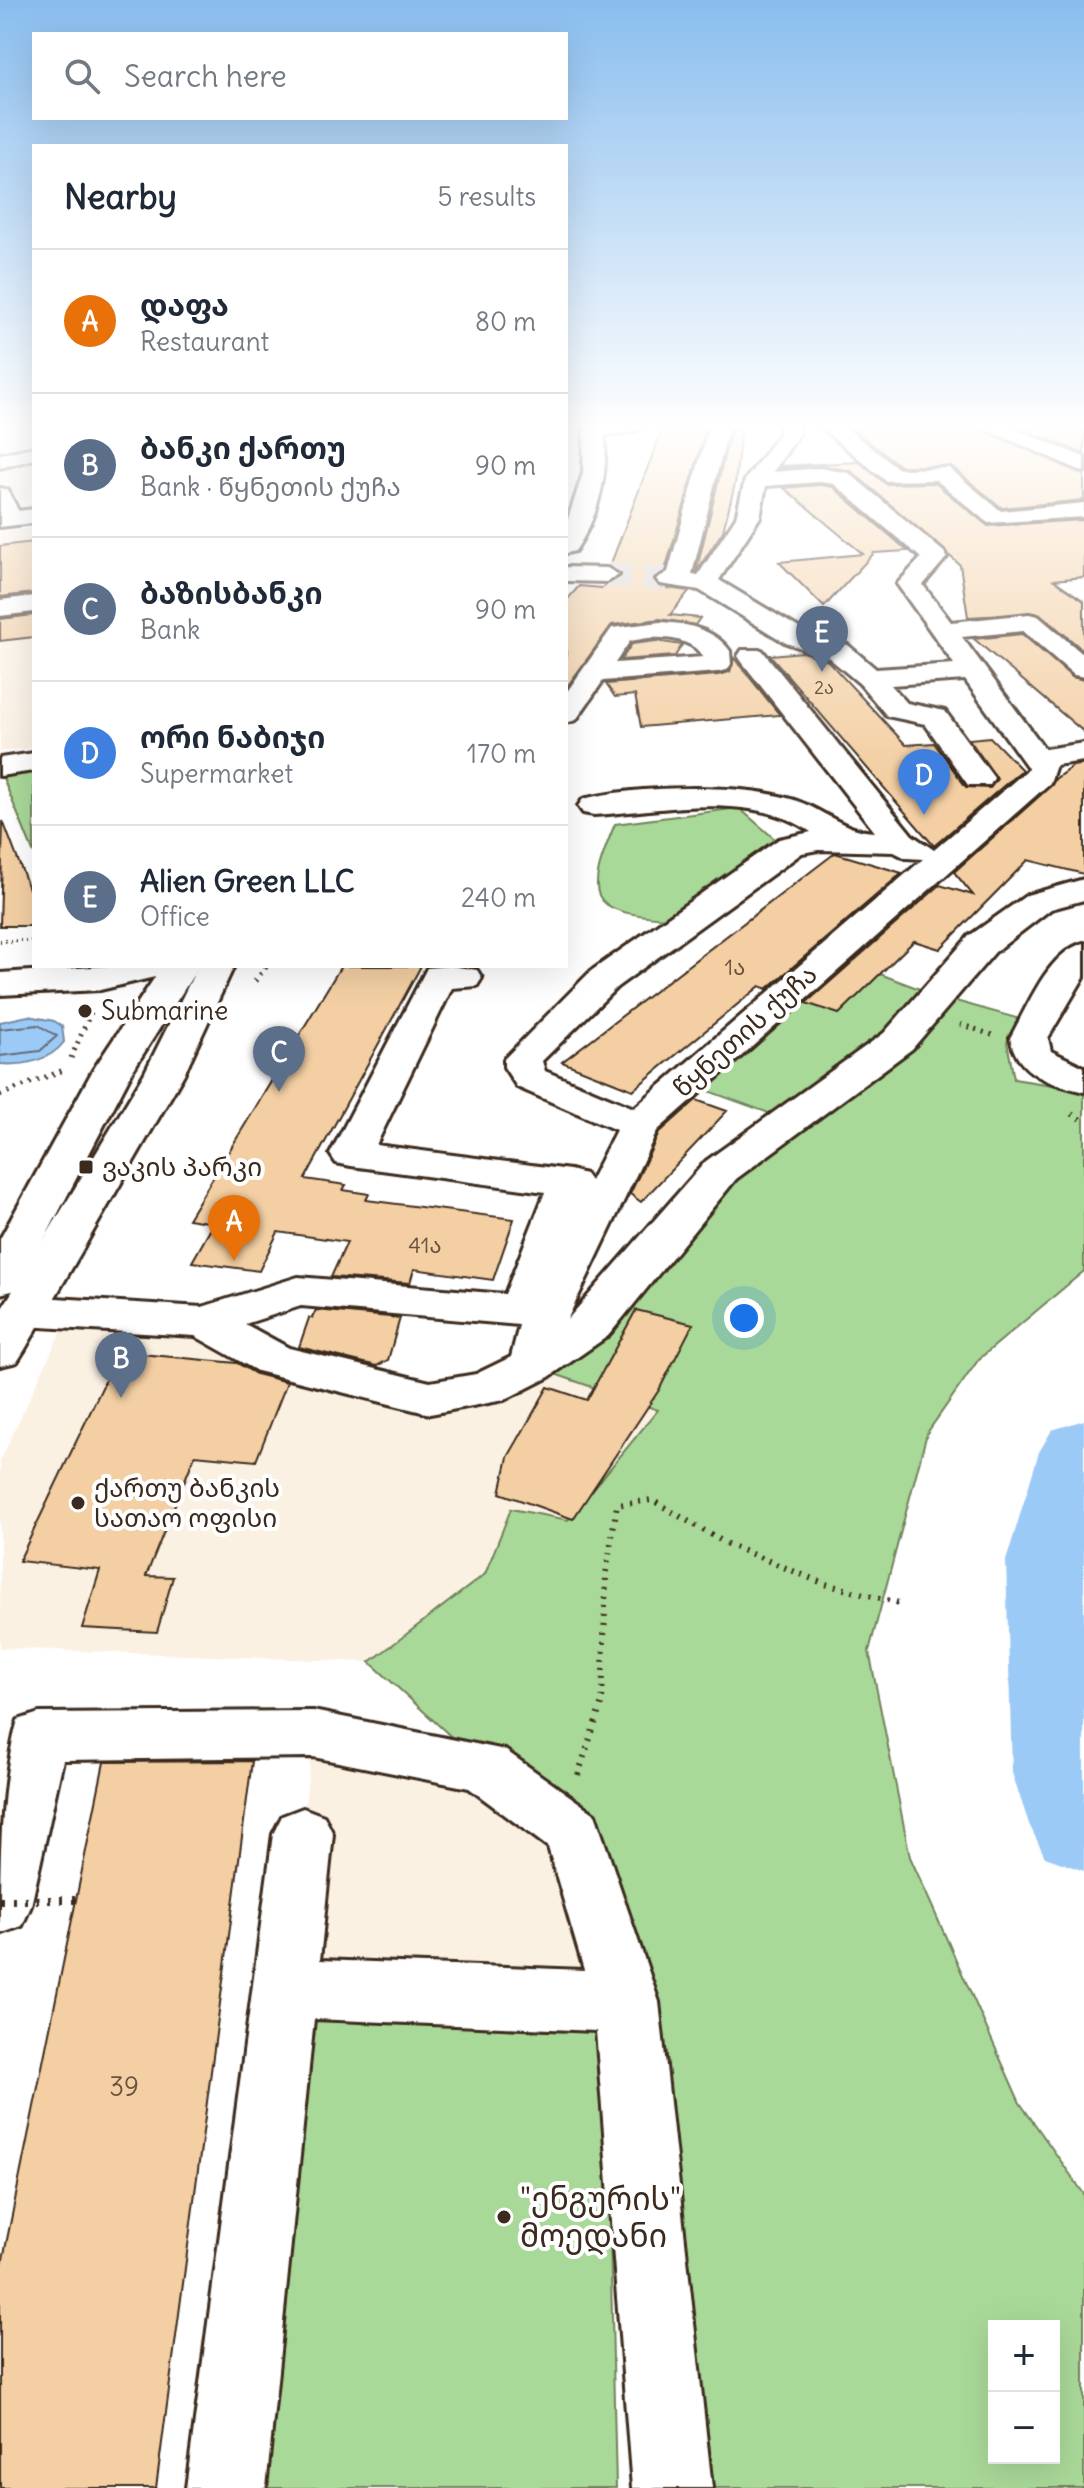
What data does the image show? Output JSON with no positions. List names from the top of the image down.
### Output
{
  "streets": {
    "street": ["წყნეთის ქუჩა"]
  },
  "places": {
    "other": ["Submarine", "ქართუ ბანკის სათაო ოფისი", "\"ენგურის\" მოედანი"],
    "transit": ["ვაკის პარკი"]
  },
  "house_numbers": [
    "2ა",
    "1ა",
    "41ა",
    "39"
  ],
  "page": {
    "search": "Search here",
    "heading": ["Nearby", "5 results"],
    "list": [
      {
        "mark": "A",
        "name": "დაფა",
        "note": "Restaurant",
        "value": "80 m"
      },
      {
        "mark": "B",
        "name": "ბანკი ქართუ",
        "note": "Bank · წყნეთის ქუჩა",
        "value": "90 m"
      },
      {
        "mark": "C",
        "name": "ბაზისბანკი",
        "note": "Bank",
        "value": "90 m"
      },
      {
        "mark": "D",
        "name": "ორი ნაბიჯი",
        "note": "Supermarket",
        "value": "170 m"
      },
      {
        "mark": "E",
        "name": "Alien Green LLC",
        "note": "Office",
        "value": "240 m"
      }
    ],
    "pins": [
      "E",
      "D",
      "C",
      "A",
      "B"
    ],
    "map_buttons": ["+", "−"]
  }
}
